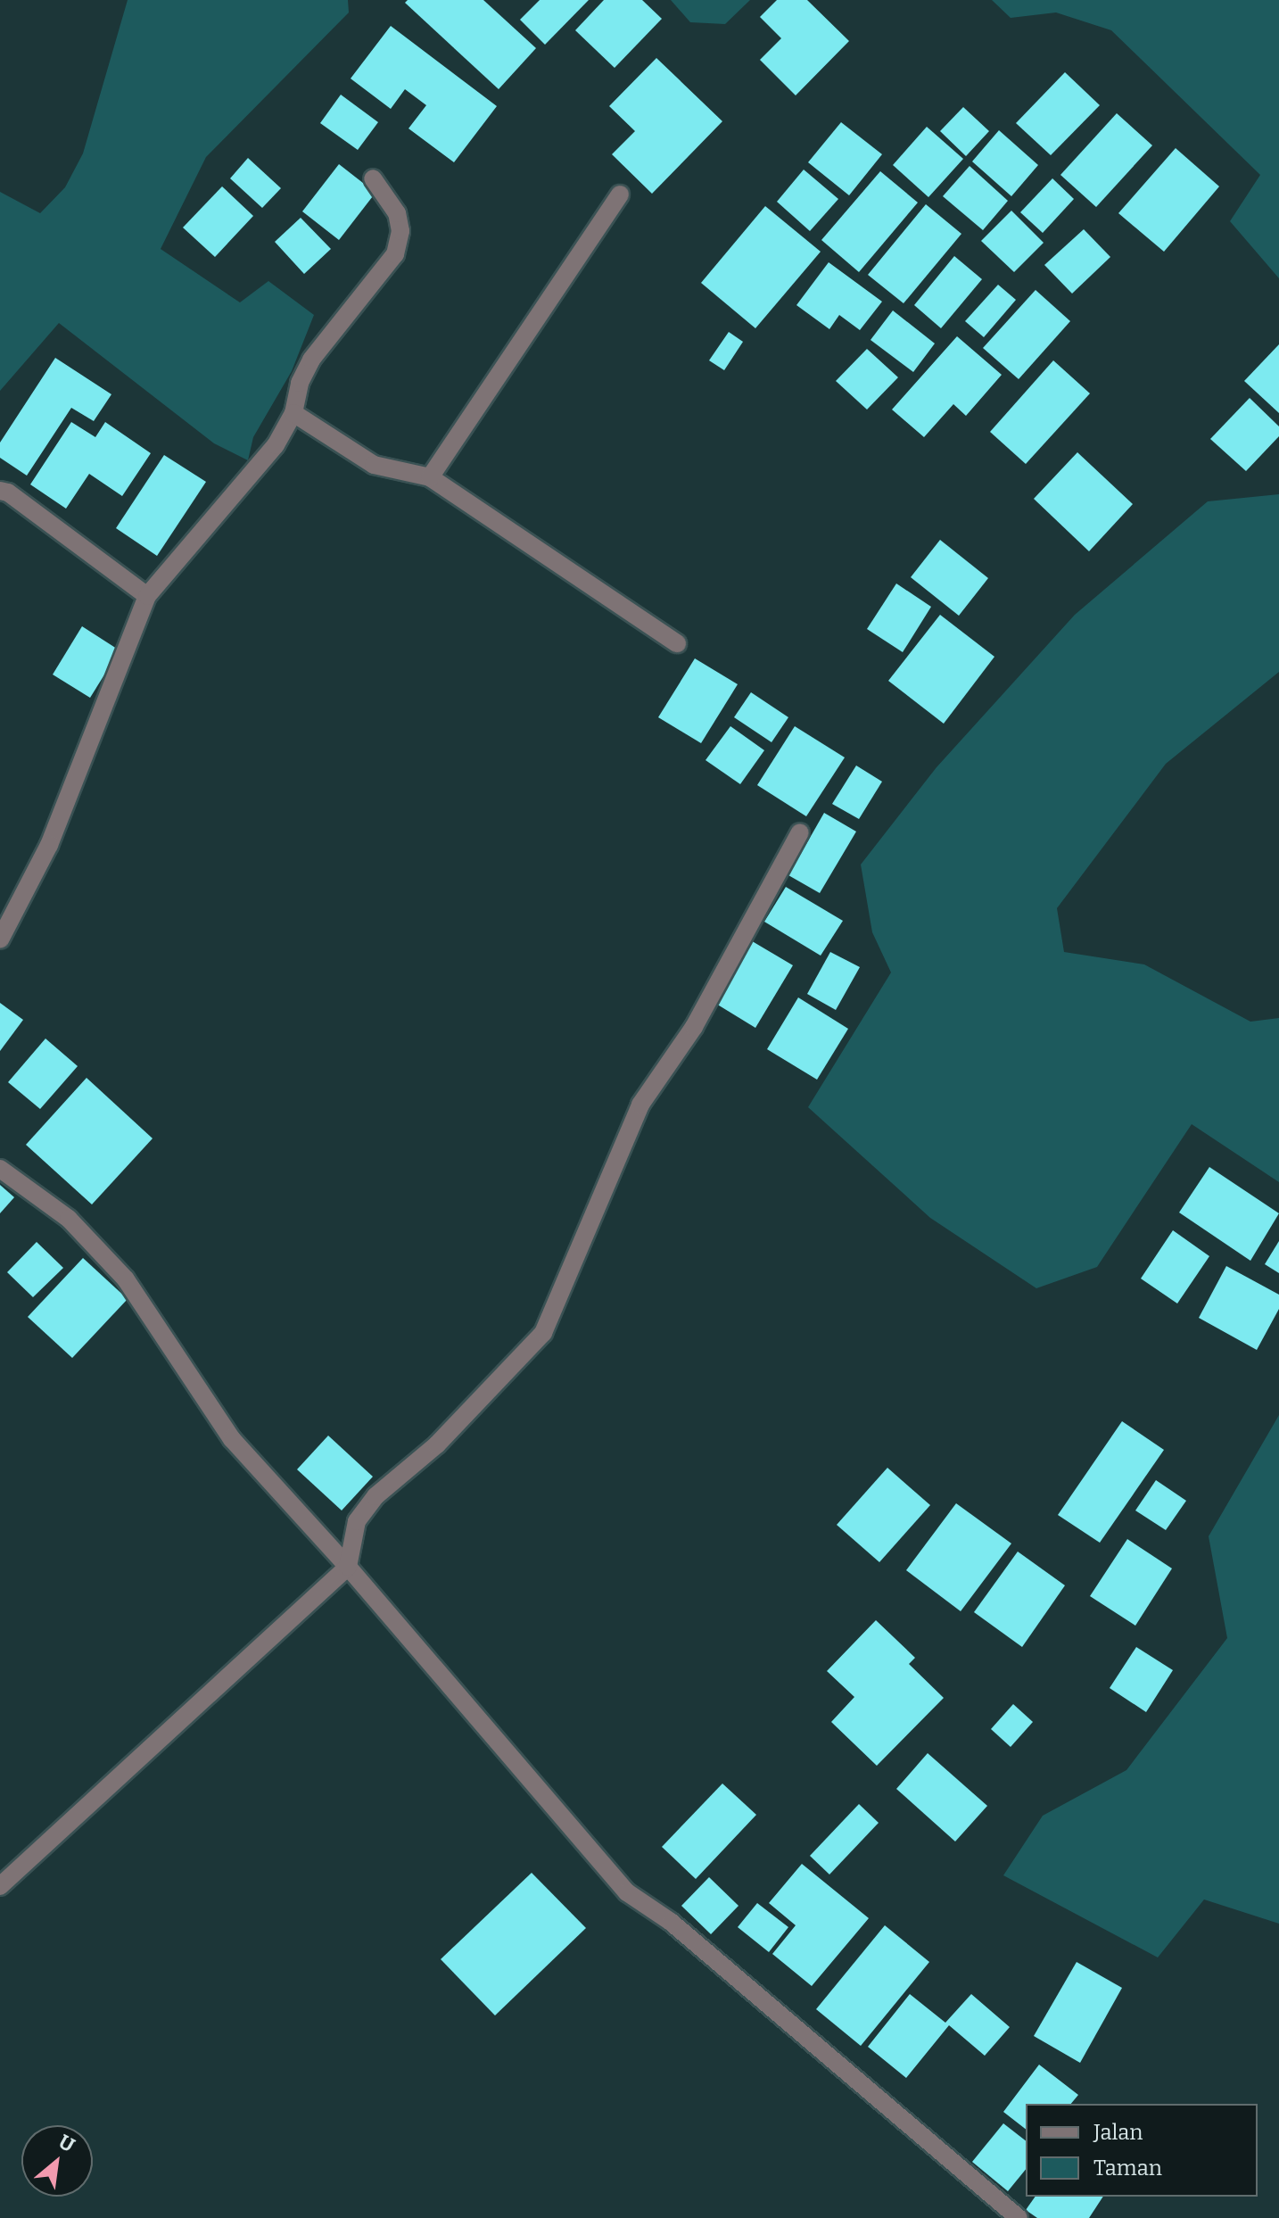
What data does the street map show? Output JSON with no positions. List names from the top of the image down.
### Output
{
  "legend": ["Jalan", "Taman"],
  "north": "top right"
}
